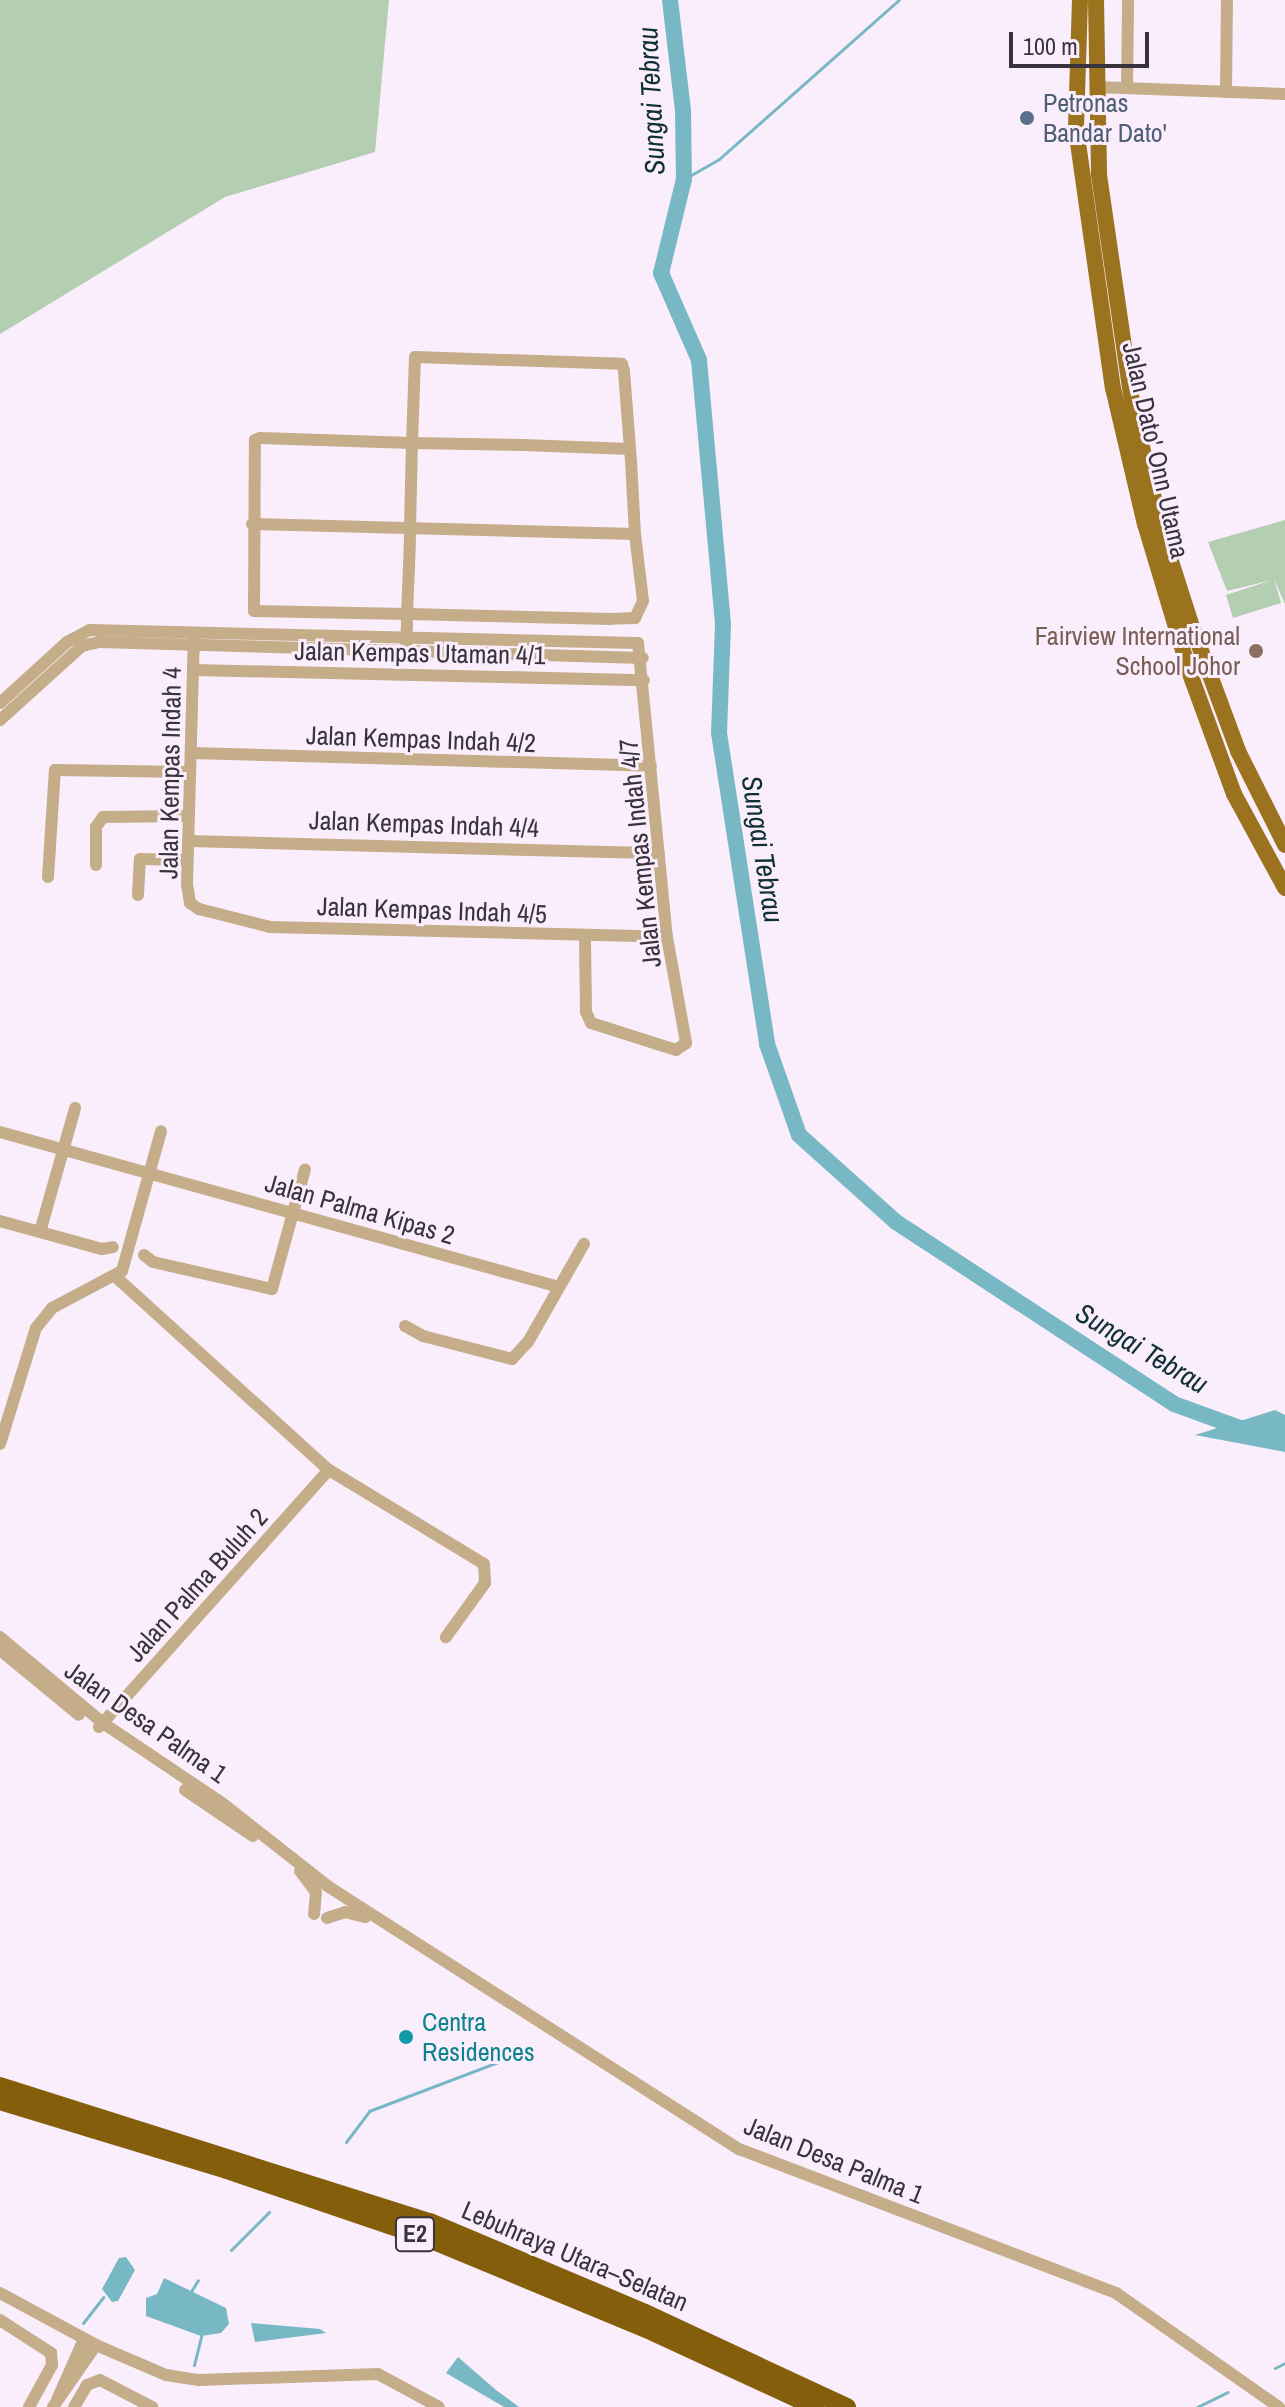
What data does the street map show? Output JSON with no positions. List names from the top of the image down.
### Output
{
  "streets": {
    "highway": ["E2", "Lebuhraya Utara–Selatan"],
    "main road": ["Jalan Dato' Onn Utama"],
    "street": [
      "Jalan Kempas Utaman 4/1",
      "Jalan Kempas Indah 4/2",
      "Jalan Kempas Indah 4",
      "Jalan Kempas Indah 4/4",
      "Jalan Kempas Indah 4/7",
      "Jalan Kempas Indah 4/5",
      "Jalan Palma Kipas 2",
      "Jalan Palma Buluh 2",
      "Jalan Desa Palma 1"
    ]
  },
  "crossings": [
    ["Jalan Kempas Utaman 4/1", "Jalan Kempas Indah 4"],
    ["Jalan Kempas Utaman 4/1", "Jalan Kempas Indah 4/7"],
    ["Jalan Kempas Indah 4/2", "Jalan Kempas Indah 4"],
    ["Jalan Kempas Indah 4/2", "Jalan Kempas Indah 4/7"],
    ["Jalan Kempas Indah 4", "Jalan Kempas Indah 4/4"],
    ["Jalan Kempas Indah 4", "Jalan Kempas Indah 4/5"],
    ["Jalan Kempas Indah 4/4", "Jalan Kempas Indah 4/7"],
    ["Jalan Kempas Indah 4/7", "Jalan Kempas Indah 4/5"],
    ["Jalan Palma Buluh 2", "Jalan Desa Palma 1"]
  ],
  "water": ["Sungai Tebrau"],
  "places": ["Petronas Bandar Dato'", "Fairview International School Johor", "Centra Residences"],
  "scale_bar": "100 m"
}
